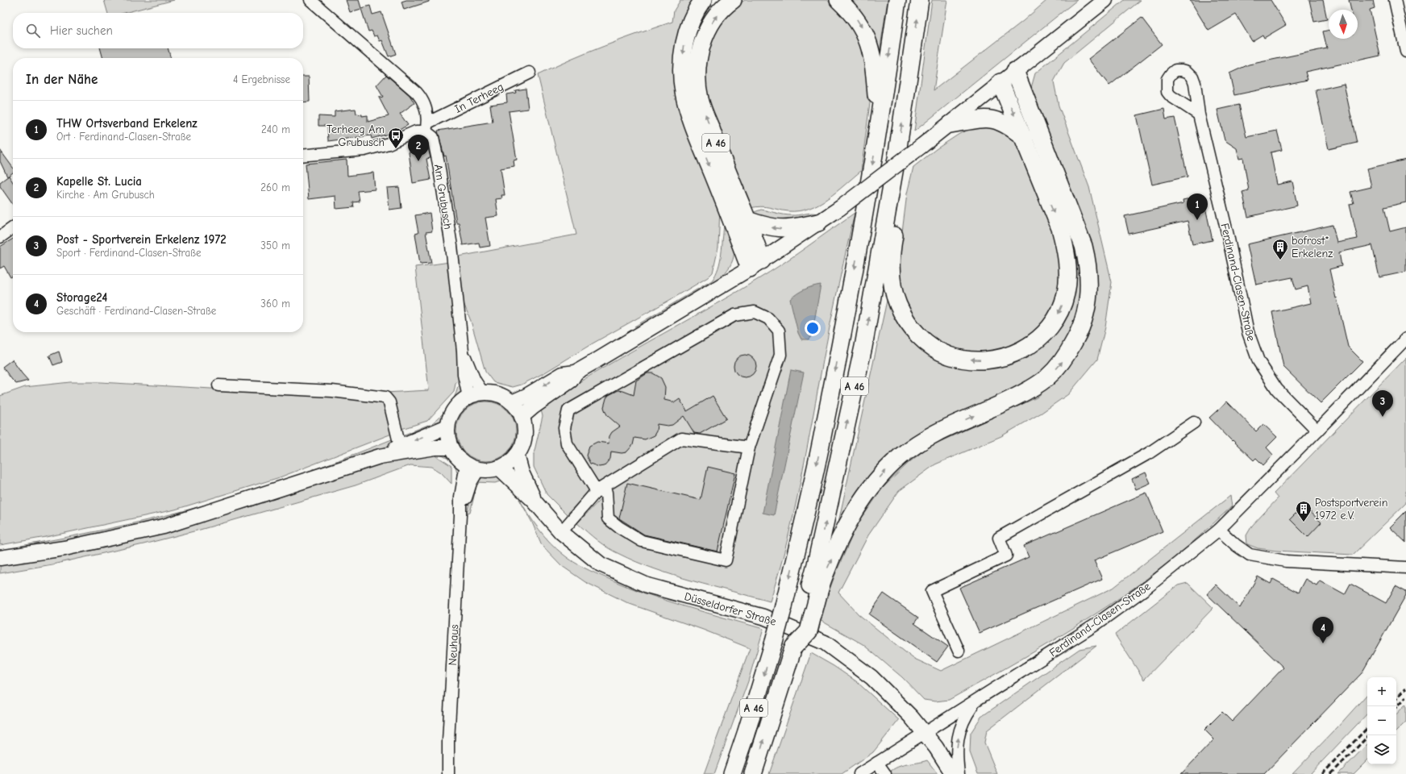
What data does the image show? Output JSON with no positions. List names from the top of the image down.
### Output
{
  "streets": {
    "highway": ["A 46"],
    "main road": ["Düsseldorfer Straße"],
    "street": [
      "In Terheeg",
      "Am Grubusch",
      "Ferdinand-Clasen-Straße",
      "Neuhaus"
    ]
  },
  "crossings": [
    ["In Terheeg", "Am Grubusch"],
    ["Am Grubusch", "Düsseldorfer Straße"],
    ["Am Grubusch", "Neuhaus"],
    ["Ferdinand-Clasen-Straße", "Düsseldorfer Straße"],
    ["Düsseldorfer Straße", "Neuhaus"]
  ],
  "places": {
    "bus stop": ["Terheeg Am Grubusch"],
    "building": ["bofrost* Erkelenz", "Postsportverein 1972 e.V."]
  },
  "north": "bottom",
  "page": {
    "search": "Hier suchen",
    "heading": ["In der Nähe", "4 Ergebnisse"],
    "list": [
      {
        "mark": "1",
        "name": "THW Ortsverband Erkelenz",
        "note": "Ort · Ferdinand-Clasen-Straße",
        "value": "240 m"
      },
      {
        "mark": "2",
        "name": "Kapelle St. Lucia",
        "note": "Kirche · Am Grubusch",
        "value": "260 m"
      },
      {
        "mark": "3",
        "name": "Post - Sportverein Erkelenz 1972",
        "note": "Sport · Ferdinand-Clasen-Straße",
        "value": "350 m"
      },
      {
        "mark": "4",
        "name": "Storage24",
        "note": "Geschäft · Ferdinand-Clasen-Straße",
        "value": "360 m"
      }
    ],
    "pins": [
      "2",
      "1",
      "3",
      "4"
    ],
    "map_buttons": ["+", "−"]
  }
}
